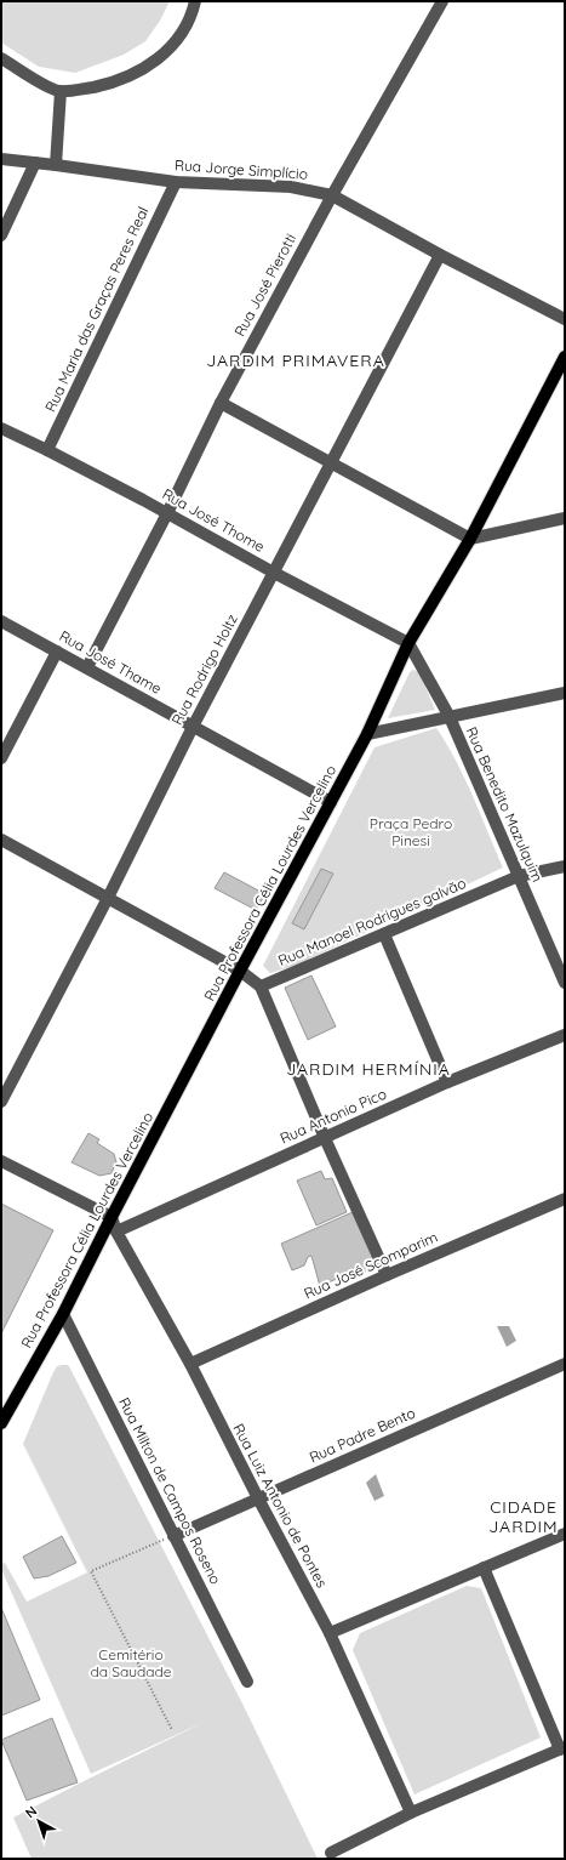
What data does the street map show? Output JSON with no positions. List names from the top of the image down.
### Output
{
  "streets": {
    "main road": ["Rua Professora Célia Lourdes Vercelino"],
    "street": [
      "Rua Jorge Simplício",
      "Rua José Pierotti",
      "Rua Maria das Graças Peres Real",
      "Rua José Thome",
      "Rua José Thame",
      "Rua Rodrigo Holtz",
      "Rua Benedito Mazulquim",
      "Rua Manoel Rodrigues galvão",
      "Rua Antonio Pico",
      "Rua José Scomparim",
      "Rua Padre Bento",
      "Rua Milton de Campos Roseno",
      "Rua Luiz Antonio de Pontes"
    ]
  },
  "crossings": [
    ["Rua Jorge Simplício", "Rua José Pierotti"],
    ["Rua Jorge Simplício", "Rua Maria das Graças Peres Real"],
    ["Rua Jorge Simplício", "Rua Rodrigo Holtz"],
    ["Rua José Pierotti", "Rua José Thome"],
    ["Rua José Pierotti", "Rua José Thame"],
    ["Rua Maria das Graças Peres Real", "Rua José Thome"],
    ["Rua José Thome", "Rua Rodrigo Holtz"],
    ["Rua José Thome", "Rua Benedito Mazulquim"],
    ["Rua José Thome", "Rua Professora Célia Lourdes Vercelino"],
    ["Rua José Thame", "Rua Rodrigo Holtz"],
    ["Rua José Thame", "Rua Professora Célia Lourdes Vercelino"],
    ["Rua Benedito Mazulquim", "Rua Professora Célia Lourdes Vercelino"],
    ["Rua Benedito Mazulquim", "Rua Manoel Rodrigues galvão"],
    ["Rua Professora Célia Lourdes Vercelino", "Rua Milton de Campos Roseno"],
    ["Rua Professora Célia Lourdes Vercelino", "Rua Luiz Antonio de Pontes"],
    ["Rua Antonio Pico", "Rua Luiz Antonio de Pontes"],
    ["Rua José Scomparim", "Rua Luiz Antonio de Pontes"],
    ["Rua Padre Bento", "Rua Milton de Campos Roseno"],
    ["Rua Padre Bento", "Rua Luiz Antonio de Pontes"]
  ],
  "districts": ["JARDIM PRIMAVERA", "JARDIM HERMÍNIA", "CIDADE JARDIM"],
  "parks": ["Praça Pedro Pinesi", "Cemitério da Saudade"],
  "north": "top left"
}
